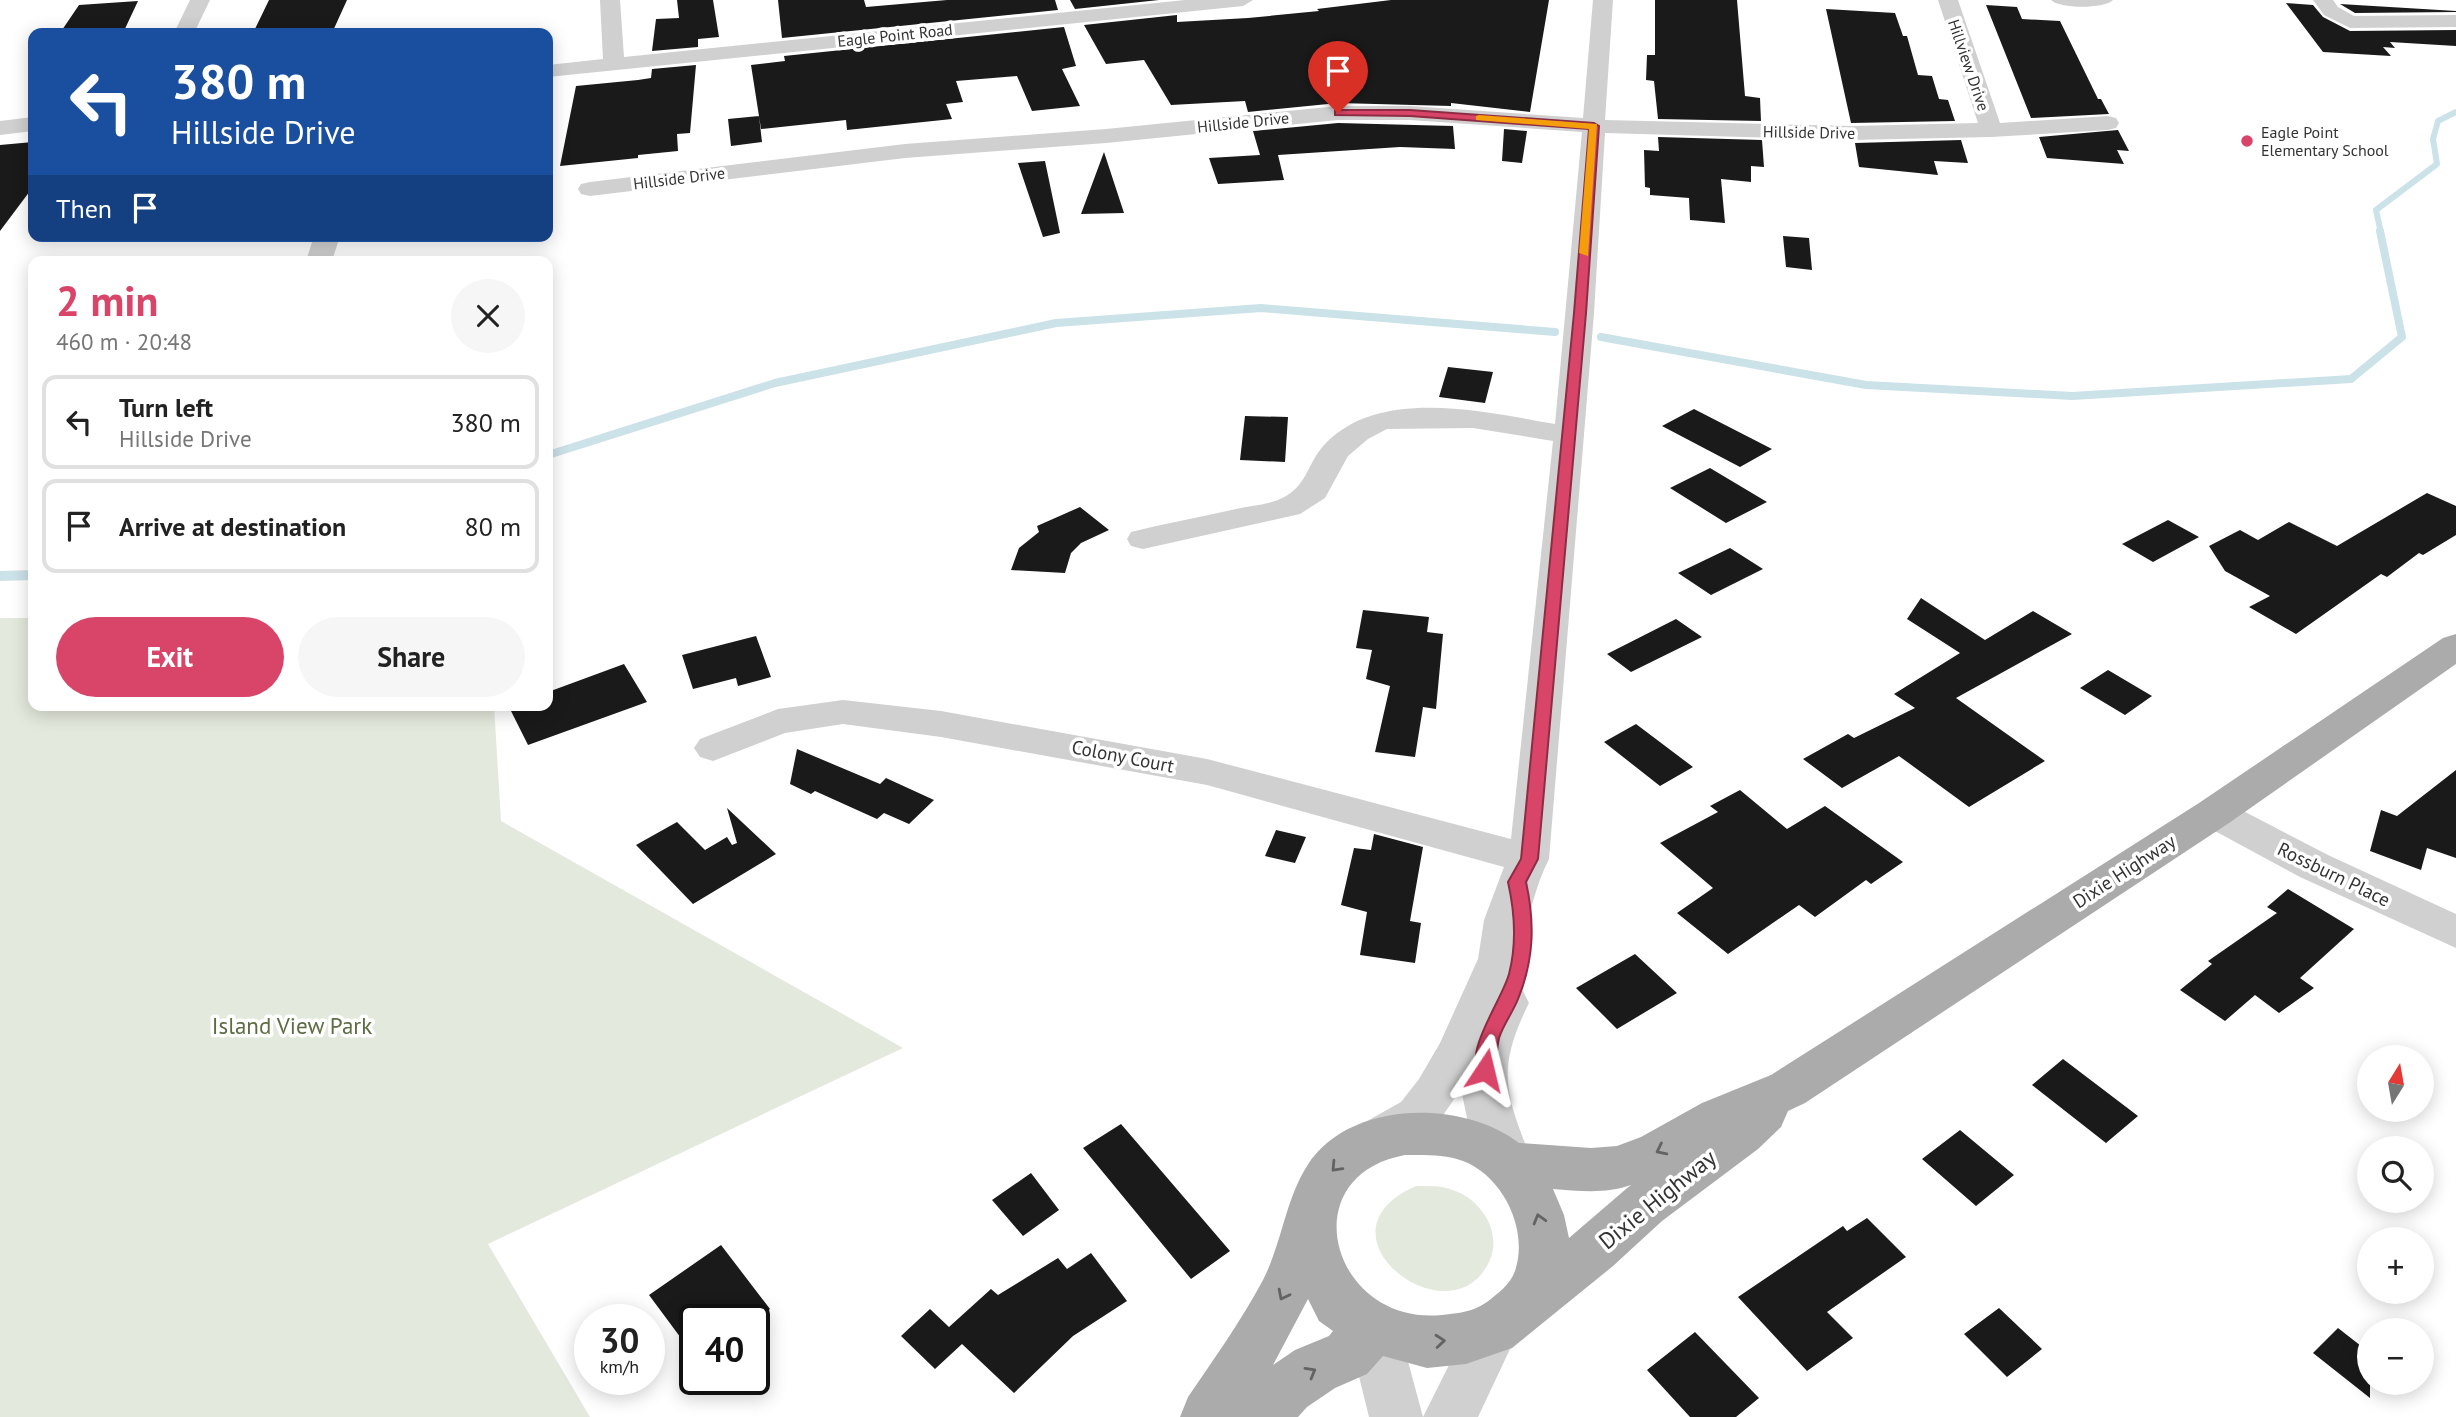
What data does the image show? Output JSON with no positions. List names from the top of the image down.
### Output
{
  "streets": {
    "main road": ["Dixie Highway"],
    "street": [
      "Eagle Point Road",
      "Hillview Drive",
      "Hillside Drive",
      "Colony Court",
      "Rossburn Place"
    ]
  },
  "crossings": [
    ["Hillview Drive", "Hillside Drive"],
    ["Dixie Highway", "Rossburn Place"]
  ],
  "parks": ["Island View Park"],
  "places": ["Eagle Point Elementary School"],
  "north": "top",
  "page": {
    "turn": ["380 m", "Hillside Drive"],
    "then": "Then",
    "heading": ["2 min", "460 m · 20:48"],
    "list": [
      {
        "name": "Turn left",
        "note": "Hillside Drive",
        "value": "380 m"
      },
      {
        "name": "Arrive at destination",
        "value": "80 m"
      }
    ],
    "buttons": ["Exit", "Share"],
    "map_buttons": ["+", "−"],
    "speed": "30 km/h",
    "limit": "40"
  }
}
